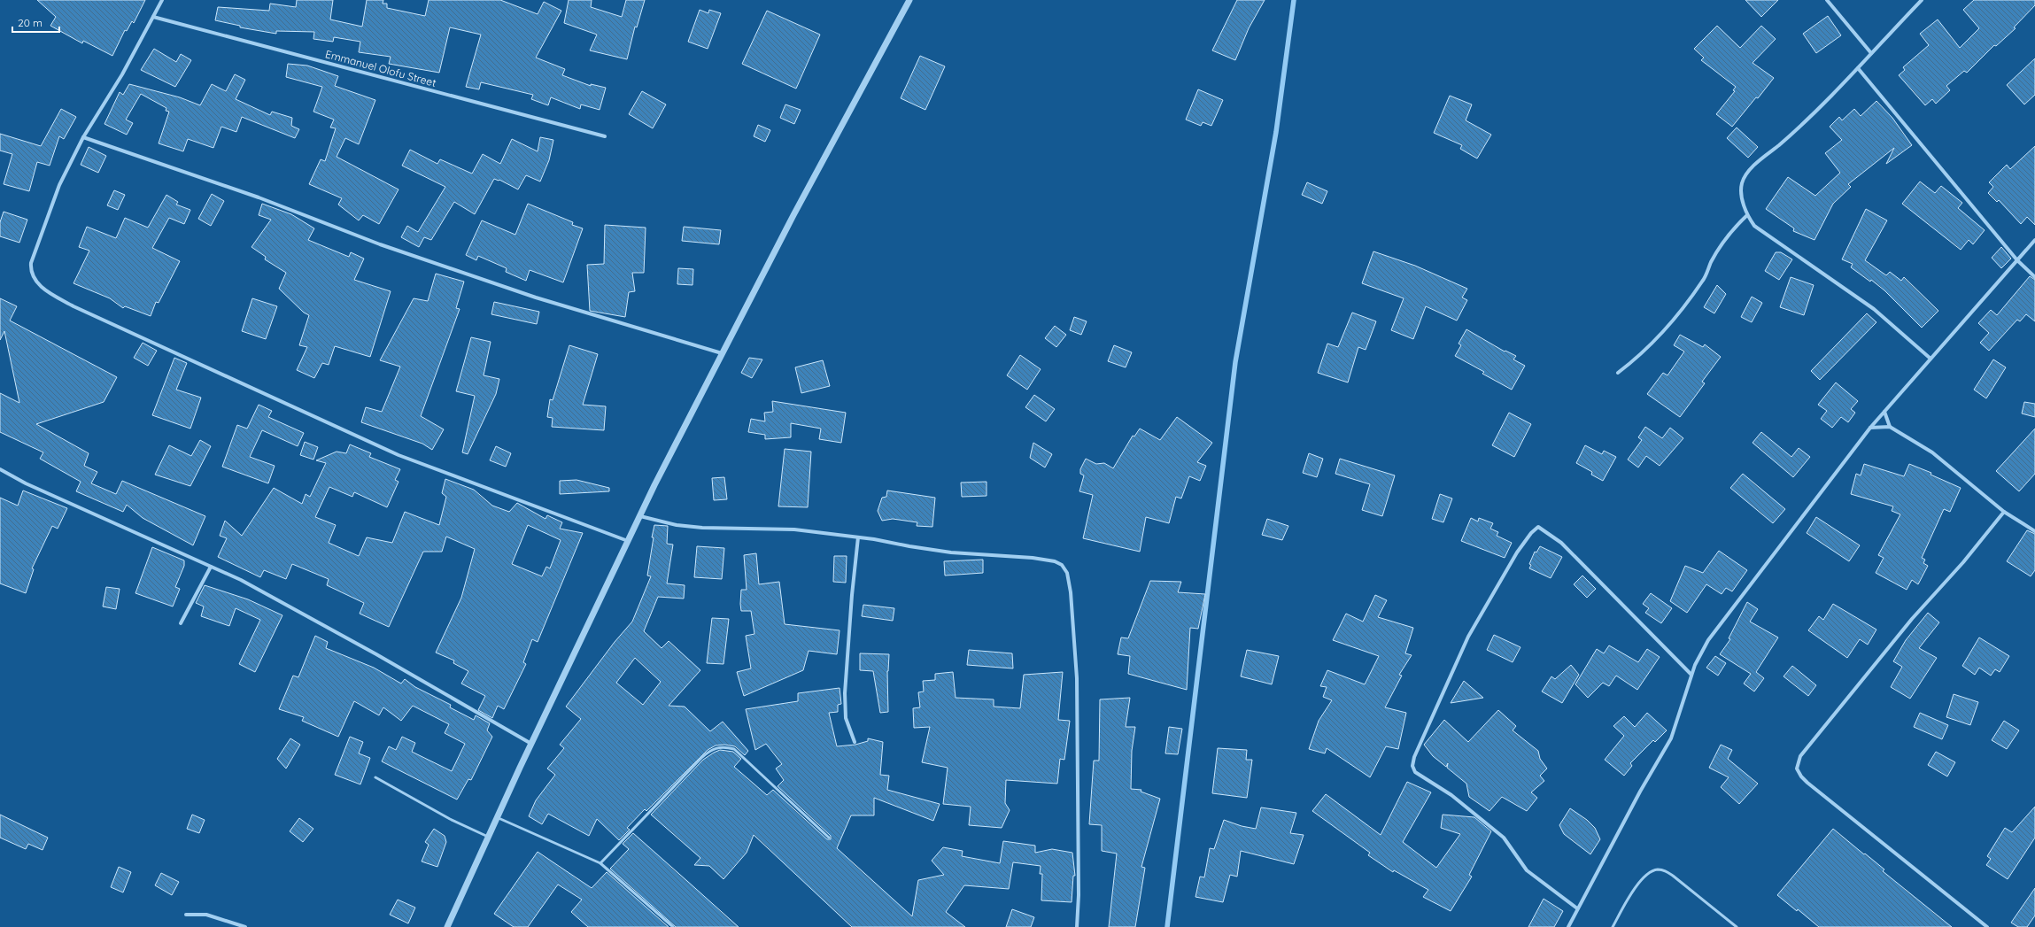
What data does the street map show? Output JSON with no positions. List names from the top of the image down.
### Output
{
  "streets": {
    "street": ["Emmanuel Olofu Street"]
  },
  "scale_bar": "20 m"
}
